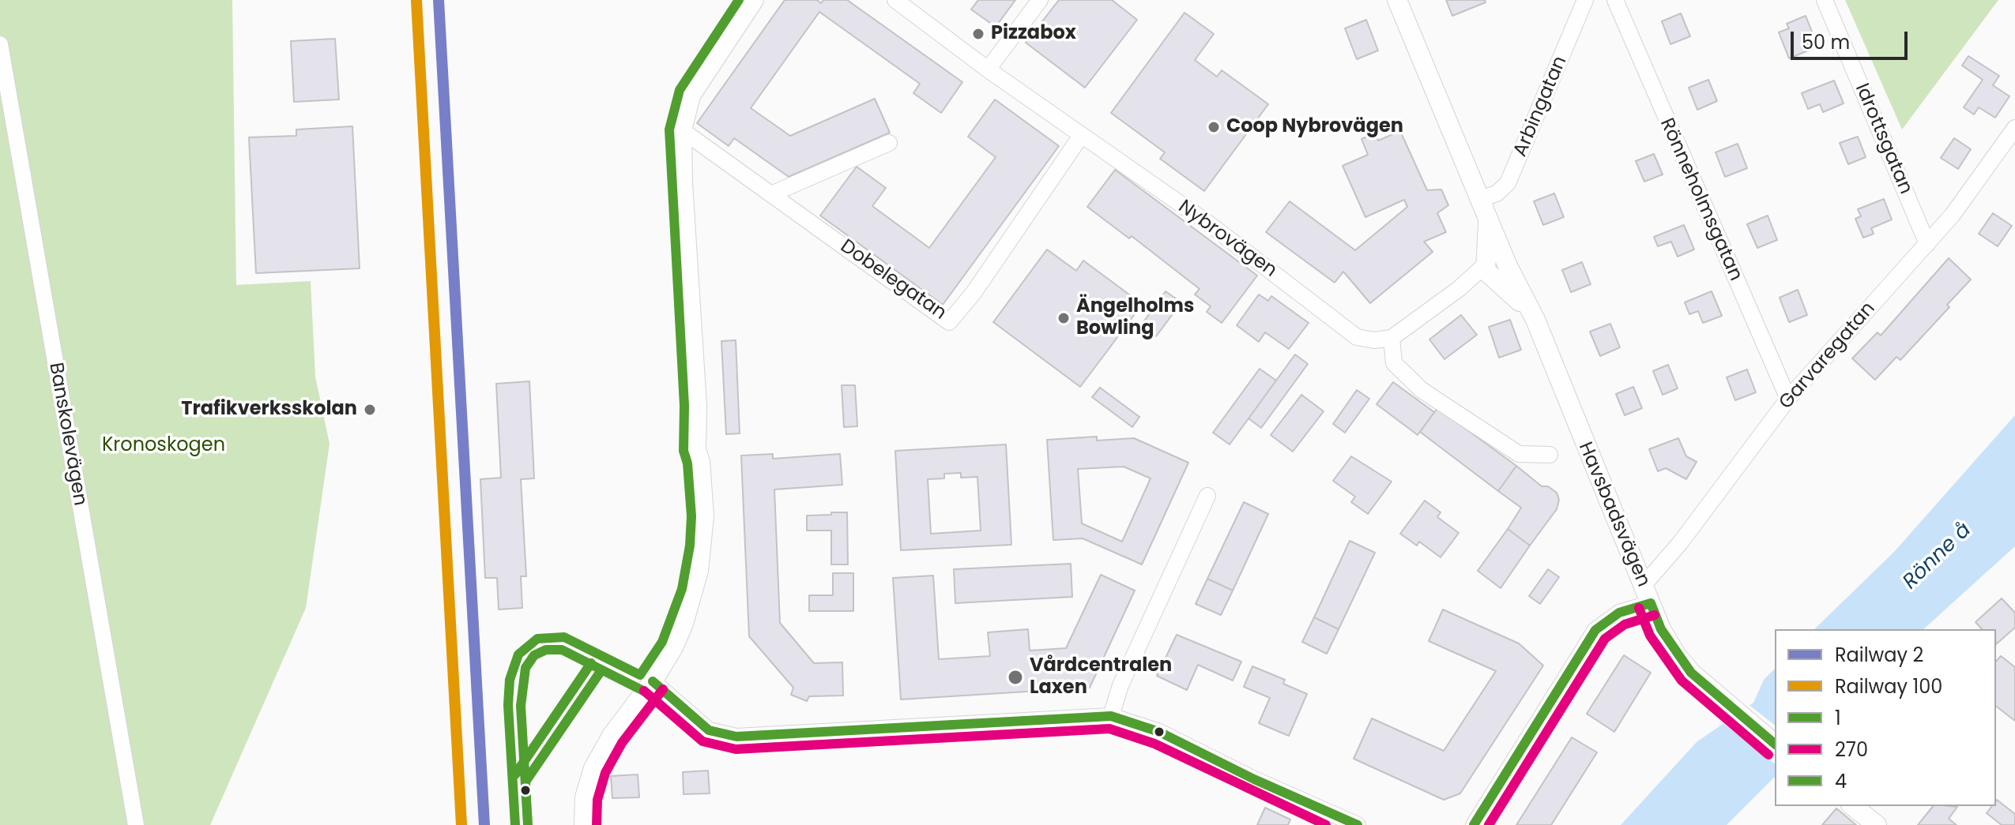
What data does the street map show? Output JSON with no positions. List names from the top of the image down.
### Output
{
  "streets": {
    "street": [
      "Arbingatan",
      "Idrottsgatan",
      "Rönneholmsgatan",
      "Nybrovägen",
      "Dobelegatan",
      "Garvaregatan",
      "Banskolevägen",
      "Havsbadsvägen"
    ]
  },
  "crossings": [
    ["Arbingatan", "Havsbadsvägen"],
    ["Idrottsgatan", "Garvaregatan"],
    ["Rönneholmsgatan", "Garvaregatan"],
    ["Nybrovägen", "Dobelegatan"],
    ["Garvaregatan", "Havsbadsvägen"]
  ],
  "water": ["Rönne å"],
  "parks": ["Kronoskogen"],
  "places": [
    "Pizzabox",
    "Coop Nybrovägen",
    "Ängelholms Bowling",
    "Trafikverksskolan",
    "Vårdcentralen Laxen"
  ],
  "lines": [
    "rail line 2",
    "transit line 4",
    "rail line 100",
    "transit line 1",
    "transit line 270"
  ],
  "legend": [
    "Railway 2",
    "Railway 100",
    "1",
    "270",
    "4"
  ],
  "scale_bar": "50 m"
}
